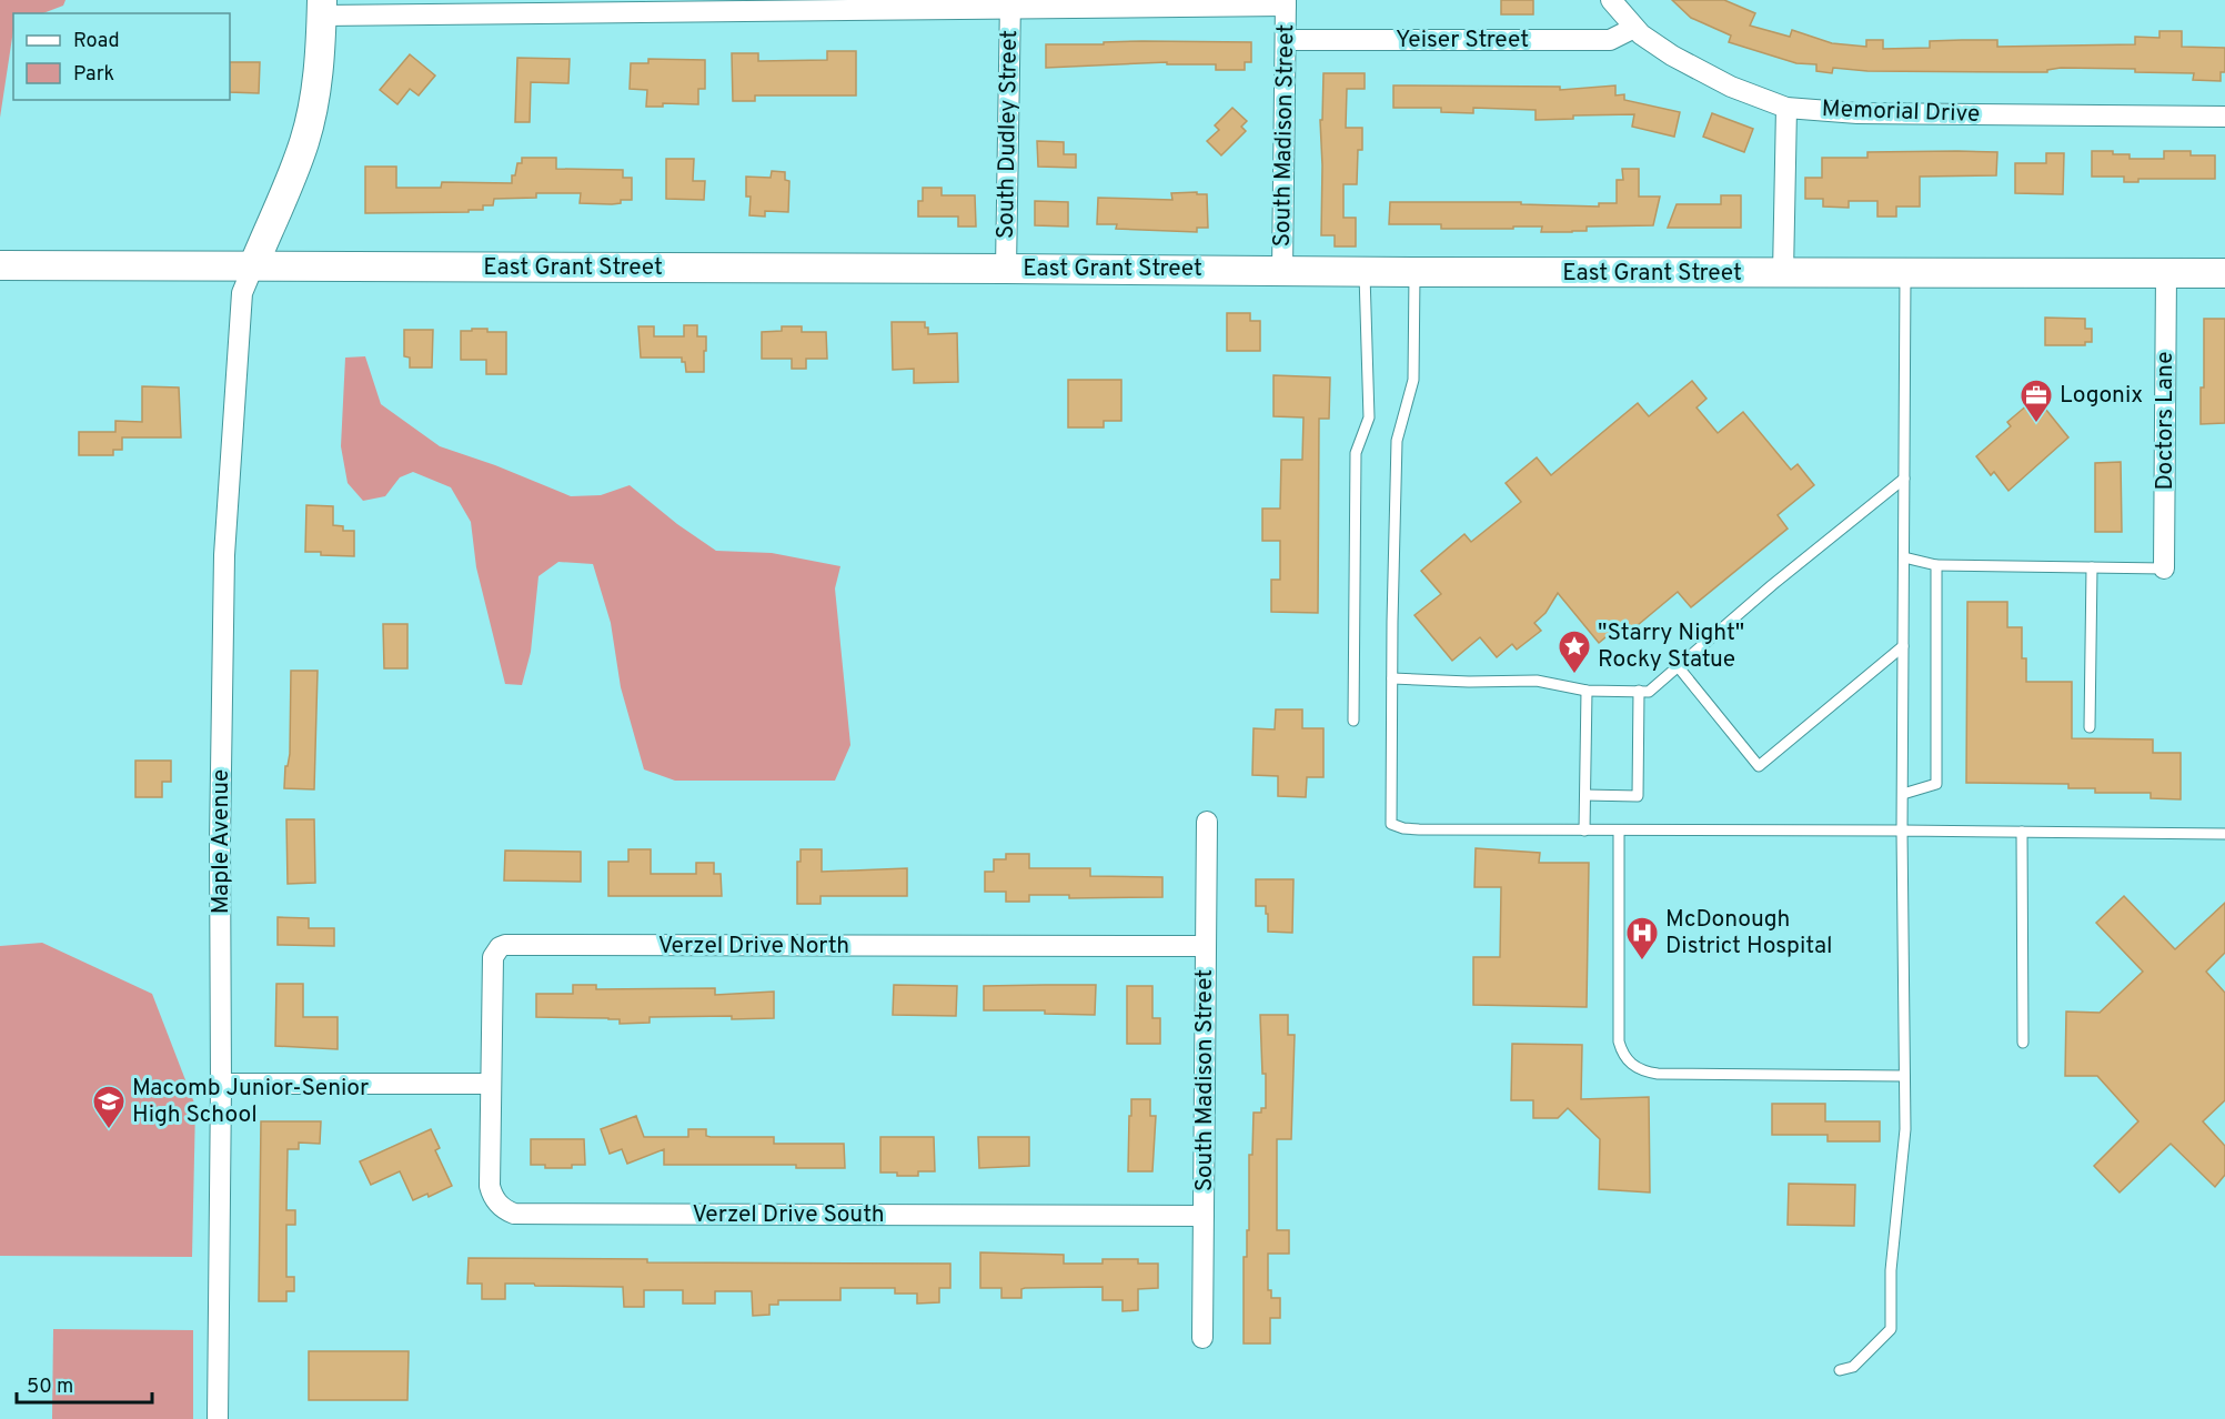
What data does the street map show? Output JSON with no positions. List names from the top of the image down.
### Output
{
  "streets": {
    "main road": ["East Grant Street"],
    "street": [
      "Yeiser Street",
      "Memorial Drive",
      "South Dudley Street",
      "South Madison Street",
      "Doctors Lane",
      "Maple Avenue",
      "Verzel Drive North",
      "Verzel Drive South"
    ]
  },
  "crossings": [
    ["Yeiser Street", "Memorial Drive"],
    ["Yeiser Street", "South Madison Street"],
    ["South Dudley Street", "East Grant Street"],
    ["South Madison Street", "East Grant Street"],
    ["South Madison Street", "Verzel Drive North"],
    ["South Madison Street", "Verzel Drive South"],
    ["East Grant Street", "Doctors Lane"],
    ["East Grant Street", "Maple Avenue"],
    ["Verzel Drive North", "Verzel Drive South"]
  ],
  "places": {
    "office": ["Logonix"],
    "place": ["\"Starry Night\" Rocky Statue"],
    "hospital": ["McDonough District Hospital"],
    "school or university": ["Macomb Junior-Senior High School"]
  },
  "legend": ["Road", "Park"],
  "scale_bar": "50 m"
}
